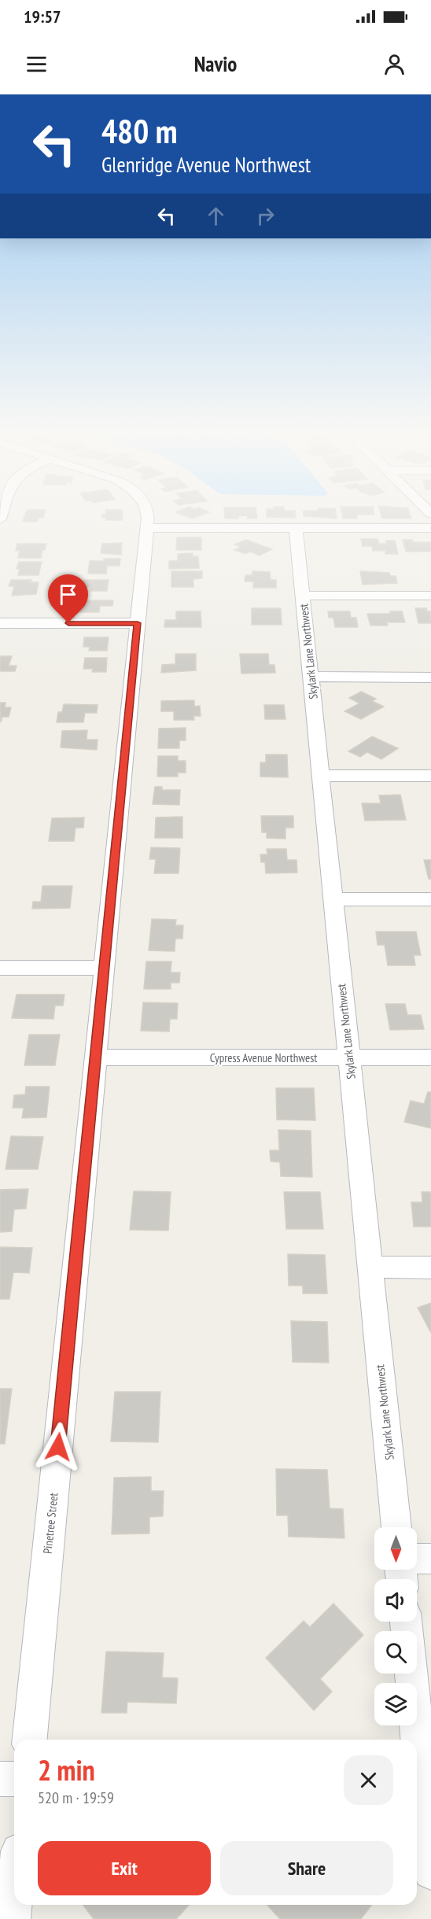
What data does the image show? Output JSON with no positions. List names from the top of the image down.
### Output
{
  "streets": {
    "street": ["Skylark Lane Northwest", "Cypress Avenue Northwest", "Pinetree Street"]
  },
  "crossings": [
    ["Skylark Lane Northwest", "Cypress Avenue Northwest"],
    ["Cypress Avenue Northwest", "Pinetree Street"]
  ],
  "north": "bottom",
  "page": {
    "status": "19:57",
    "header": "Navio",
    "turn": ["480 m", "Glenridge Avenue Northwest"],
    "heading": ["2 min", "520 m · 19:59"],
    "buttons": ["Exit", "Share"]
  }
}
